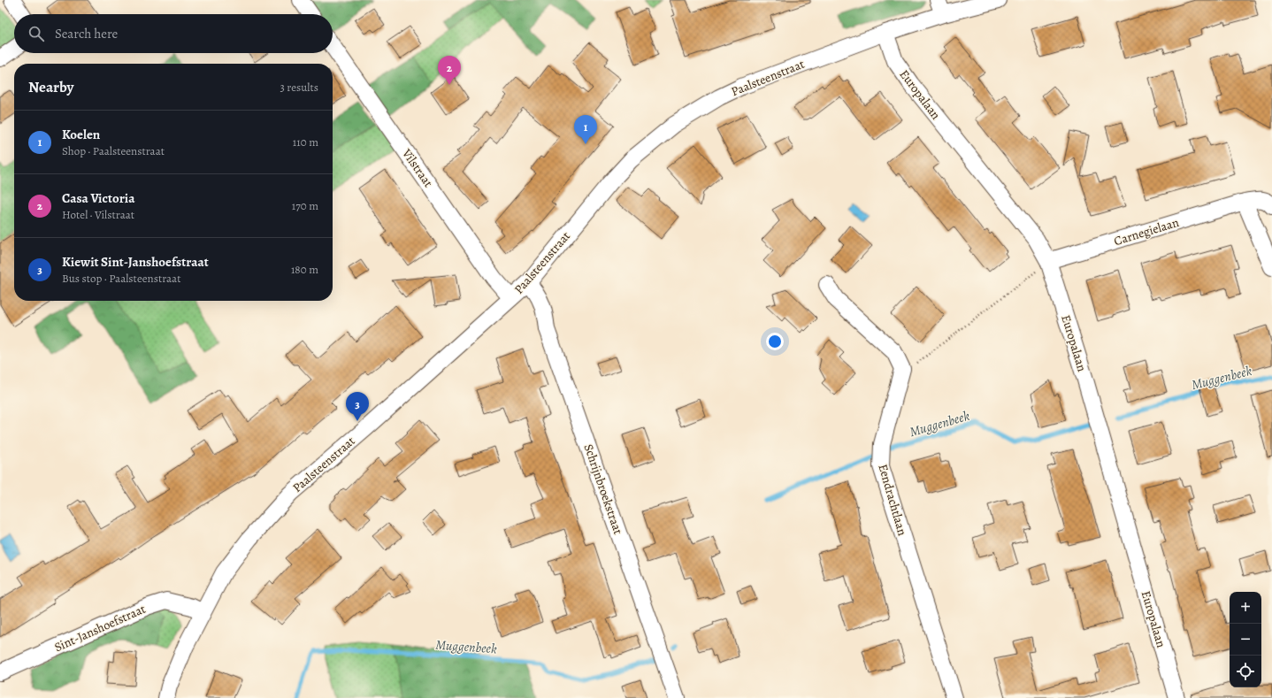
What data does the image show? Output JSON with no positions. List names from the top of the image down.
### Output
{
  "streets": {
    "street": [
      "Paalsteenstraat",
      "Europalaan",
      "Vilstraat",
      "Carnegielaan",
      "Schrijnbroekstraat",
      "Eendrachtlaan",
      "Sint-Janshoefstraat"
    ]
  },
  "crossings": [
    ["Paalsteenstraat", "Europalaan"],
    ["Paalsteenstraat", "Vilstraat"],
    ["Paalsteenstraat", "Schrijnbroekstraat"],
    ["Paalsteenstraat", "Sint-Janshoefstraat"],
    ["Europalaan", "Carnegielaan"]
  ],
  "water": ["Muggenbeek"],
  "page": {
    "search": "Search here",
    "pins": ["2", "1", "3"],
    "heading": ["Nearby", "3 results"],
    "list": [
      {
        "mark": "1",
        "name": "Koelen",
        "note": "Shop · Paalsteenstraat",
        "value": "110 m"
      },
      {
        "mark": "2",
        "name": "Casa Victoria",
        "note": "Hotel · Vilstraat",
        "value": "170 m"
      },
      {
        "mark": "3",
        "name": "Kiewit Sint-Janshoefstraat",
        "note": "Bus stop · Paalsteenstraat",
        "value": "180 m"
      }
    ],
    "map_buttons": ["+", "−"]
  }
}
